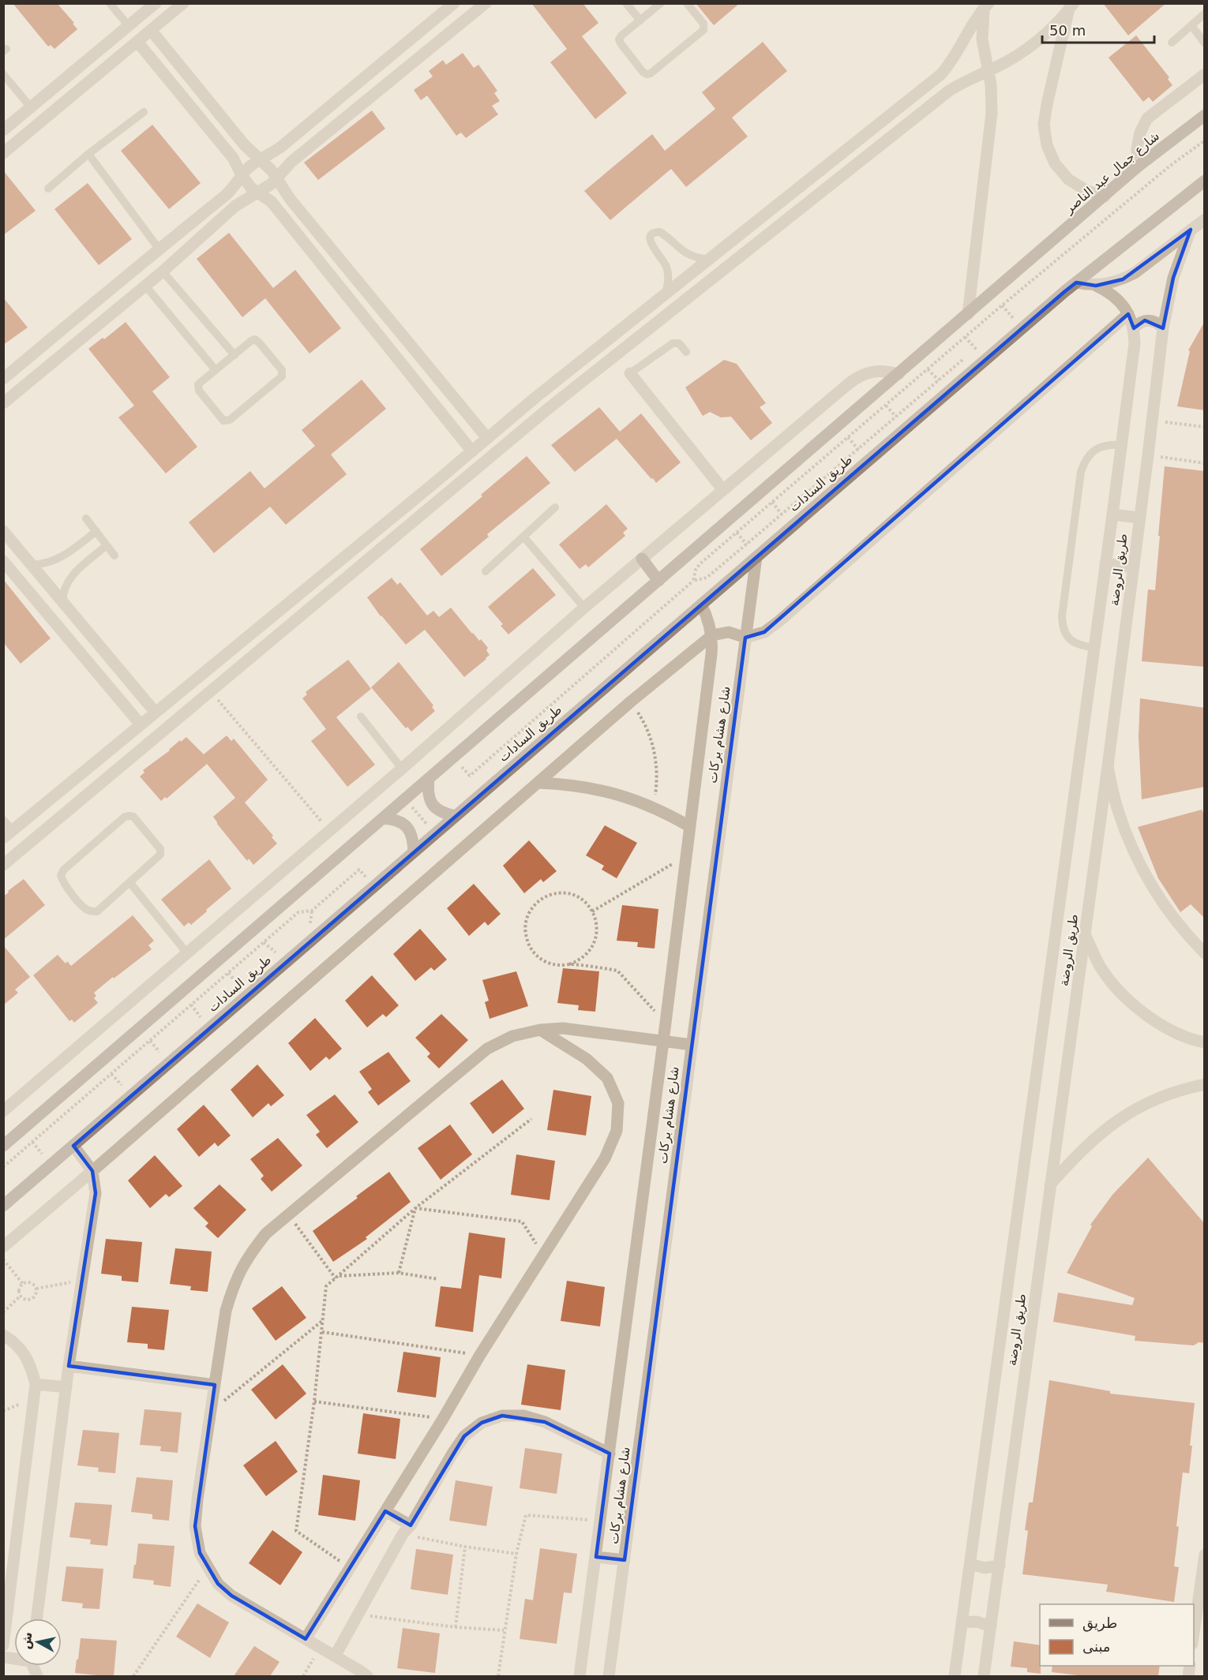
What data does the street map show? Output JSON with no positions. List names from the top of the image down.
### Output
{
  "streets": {
    "main road": ["شارع جمال عبد الناصر", "طريق السادات"],
    "street": ["طريق الروضة", "شارع هشام بركات"]
  },
  "crossings": [
    ["طريق السادات", "شارع هشام بركات"]
  ],
  "legend": ["طريق", "مبنى"],
  "scale_bar": "50 m",
  "north": "left"
}
